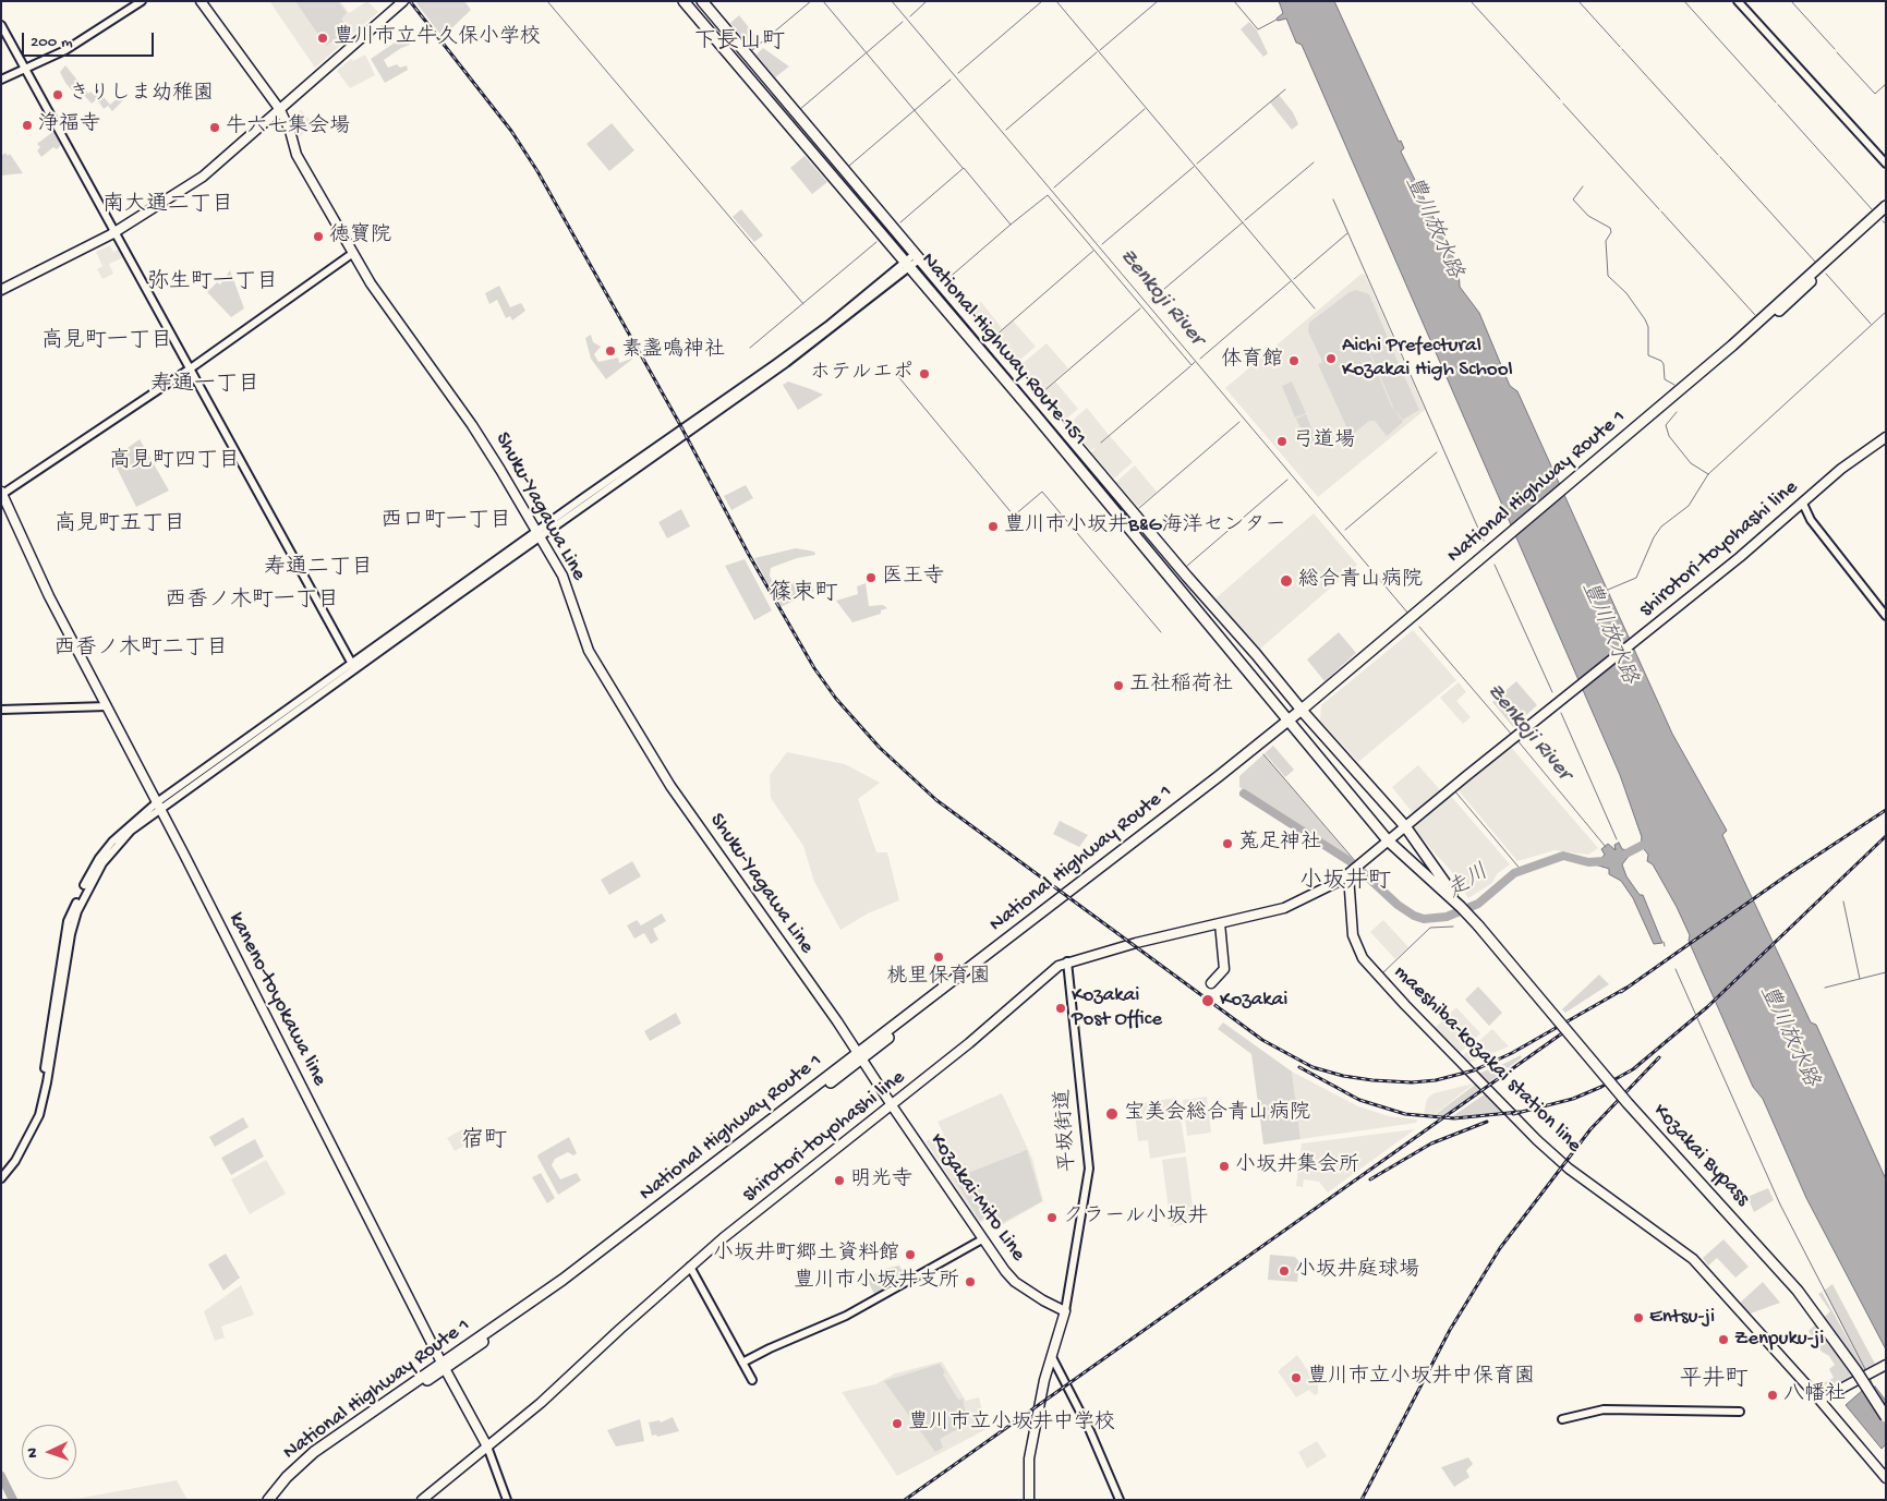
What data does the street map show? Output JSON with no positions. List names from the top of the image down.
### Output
{
  "streets": {
    "highway": ["National Highway Route 151", "National Highway Route 1", "Kozakai Bypass"],
    "main road": [
      "Shuku-Yagawa Line",
      "shirotori-toyohashi line",
      "kaneno-toyokawa line",
      "maeshiba-kozakai station line",
      "Kozakai-Mito Line"
    ],
    "street": ["平坂街道"]
  },
  "crossings": [
    ["National Highway Route 151", "National Highway Route 1"],
    ["National Highway Route 151", "shirotori-toyohashi line"],
    ["National Highway Route 151", "Kozakai Bypass"],
    ["National Highway Route 1", "Shuku-Yagawa Line"],
    ["National Highway Route 1", "kaneno-toyokawa line"],
    ["National Highway Route 1", "Kozakai-Mito Line"],
    ["Shuku-Yagawa Line", "Kozakai-Mito Line"],
    ["shirotori-toyohashi line", "kaneno-toyokawa line"],
    ["shirotori-toyohashi line", "maeshiba-kozakai station line"],
    ["shirotori-toyohashi line", "平坂街道"],
    ["shirotori-toyohashi line", "Kozakai-Mito Line"],
    ["平坂街道", "Kozakai-Mito Line"]
  ],
  "districts": [
    "下長山町",
    "南大通二丁目",
    "弥生町一丁目",
    "高見町一丁目",
    "寿通一丁目",
    "高見町四丁目",
    "西口町一丁目",
    "高見町五丁目",
    "寿通二丁目",
    "篠束町",
    "西香ノ木町一丁目",
    "西香ノ木町二丁目",
    "小坂井町",
    "宿町",
    "平井町"
  ],
  "water": ["豊川放水路", "Zenkoji River", "走川"],
  "places": [
    "豊川市立牛久保小学校",
    "きりしま幼稚園",
    "浄福寺",
    "牛六七集会場",
    "徳寶院",
    "素盞鳴神社",
    "Aichi Prefectural Kozakai High School",
    "体育館",
    "ホテルエポ",
    "弓道場",
    "豊川市小坂井B&G海洋センター",
    "医王寺",
    "総合青山病院",
    "五社稲荷社",
    "菟足神社",
    "桃里保育園",
    "Kozakai",
    "Kozakai Post Office",
    "宝美会総合青山病院",
    "小坂井集会所",
    "明光寺",
    "クラール小坂井",
    "小坂井町郷土資料館",
    "小坂井庭球場",
    "豊川市小坂井支所",
    "Entsu-ji",
    "Zenpuku-ji",
    "豊川市立小坂井中保育園",
    "八幡社",
    "豊川市立小坂井中学校"
  ],
  "scale_bar": "200 m",
  "north": "left"
}
